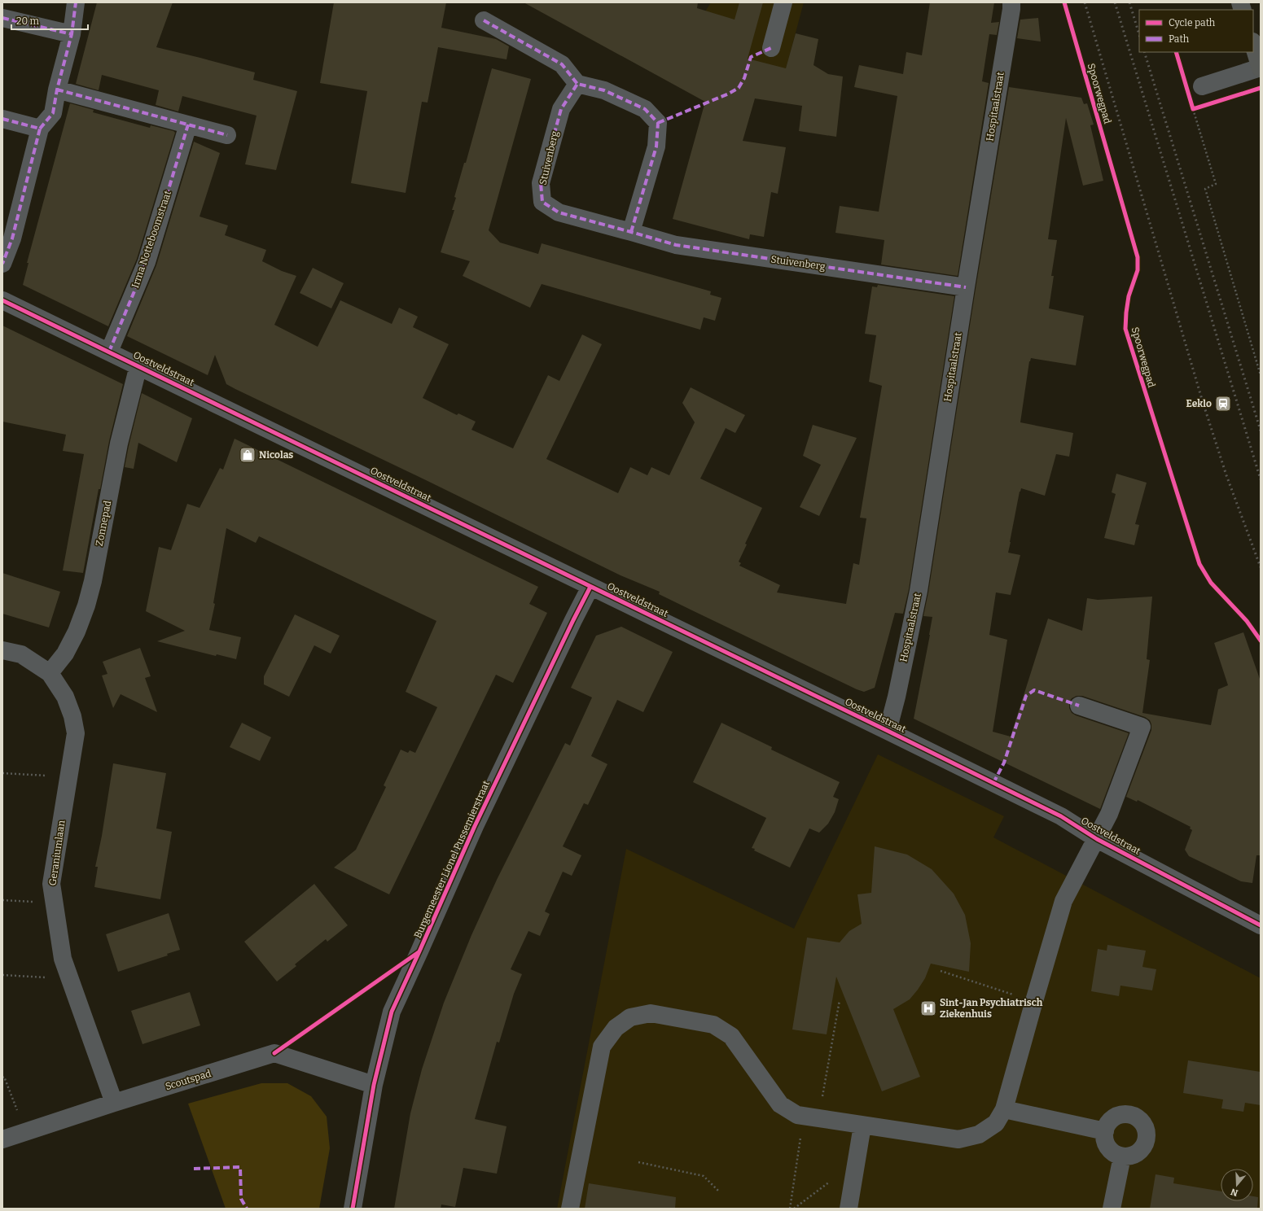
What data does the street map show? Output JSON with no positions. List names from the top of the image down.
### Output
{
  "streets": {
    "street": [
      "Hospitaalstraat",
      "Stuivenberg",
      "Irma Notteboomstraat",
      "Oostveldstraat",
      "Zonnepad",
      "Geraniumlaan",
      "Burgemeester Lionel Pussemierstraat",
      "Scoutspad"
    ],
    "cycle path": ["Spoorwegpad"]
  },
  "crossings": [
    ["Hospitaalstraat", "Stuivenberg"],
    ["Hospitaalstraat", "Oostveldstraat"],
    ["Irma Notteboomstraat", "Oostveldstraat"],
    ["Oostveldstraat", "Zonnepad"],
    ["Oostveldstraat", "Burgemeester Lionel Pussemierstraat"],
    ["Zonnepad", "Geraniumlaan"],
    ["Geraniumlaan", "Scoutspad"],
    ["Burgemeester Lionel Pussemierstraat", "Scoutspad"]
  ],
  "places": {
    "station": ["Eeklo"],
    "shop": ["Nicolas"],
    "hospital": ["Sint-Jan Psychiatrisch Ziekenhuis"]
  },
  "legend": ["Cycle path", "Path"],
  "scale_bar": "20 m",
  "north": "bottom"
}
